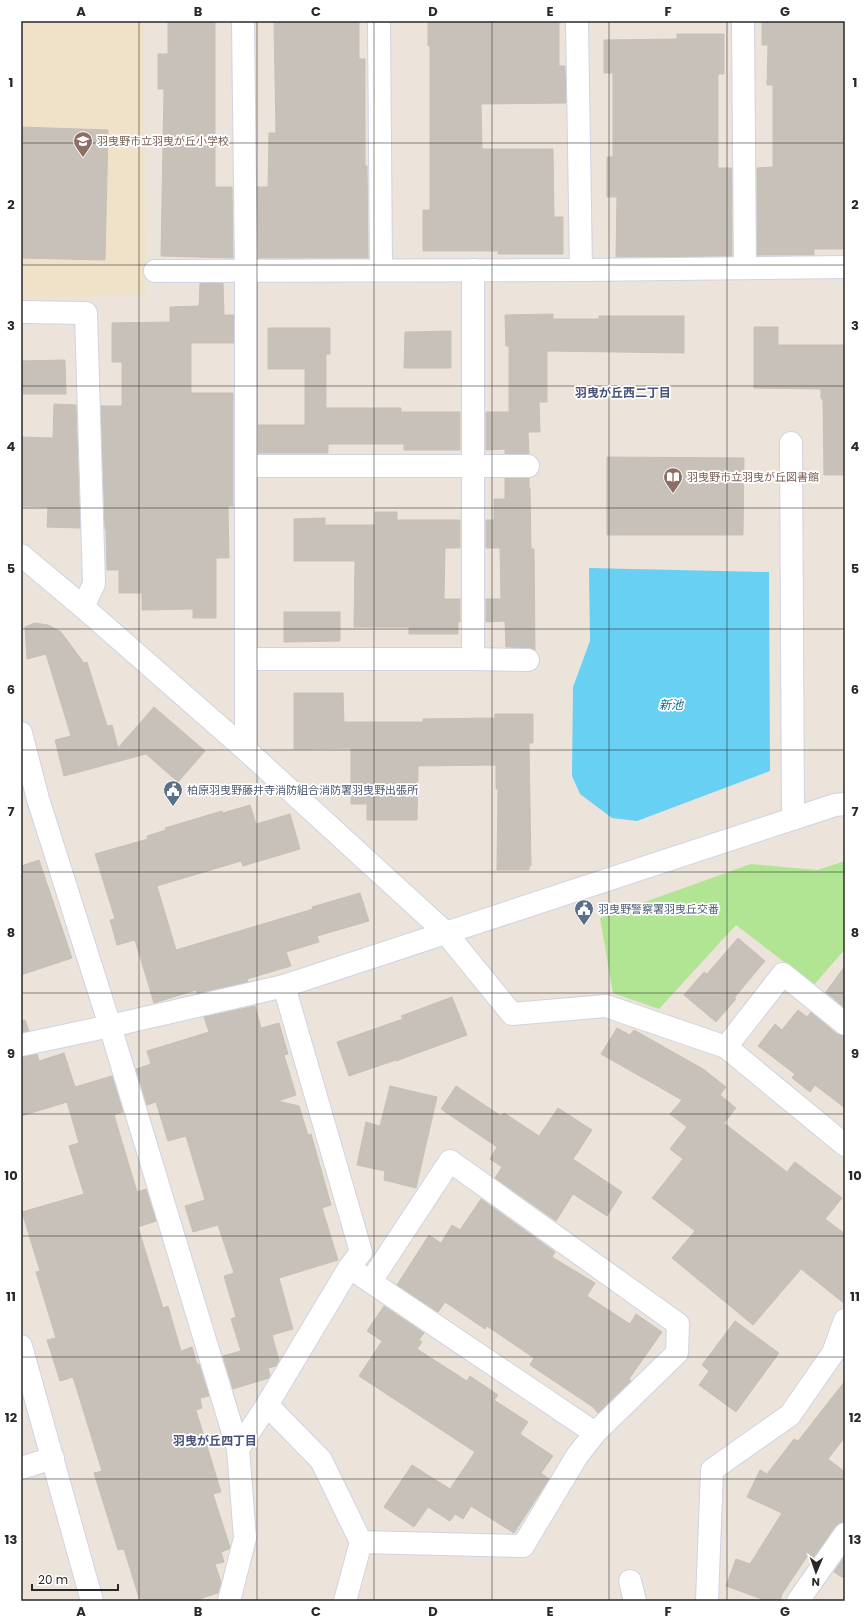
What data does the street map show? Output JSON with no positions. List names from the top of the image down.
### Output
{
  "districts": ["羽曳が丘西二丁目", "羽曳が丘四丁目"],
  "water": ["新池"],
  "places": {
    "school or university": ["羽曳野市立羽曳が丘小学校"],
    "library": ["羽曳野市立羽曳が丘図書館"],
    "public building": ["柏原羽曳野藤井寺消防組合消防署羽曳野出張所", "羽曳野警察署羽曳丘交番"]
  },
  "scale_bar": "20 m",
  "north": "bottom",
  "grid": {
    "columns": [
      "A",
      "B",
      "C",
      "D",
      "E",
      "F",
      "G"
    ],
    "rows": [
      "1",
      "2",
      "3",
      "4",
      "5",
      "6",
      "7",
      "8",
      "9",
      "10",
      "11",
      "12",
      "13"
    ]
  }
}
